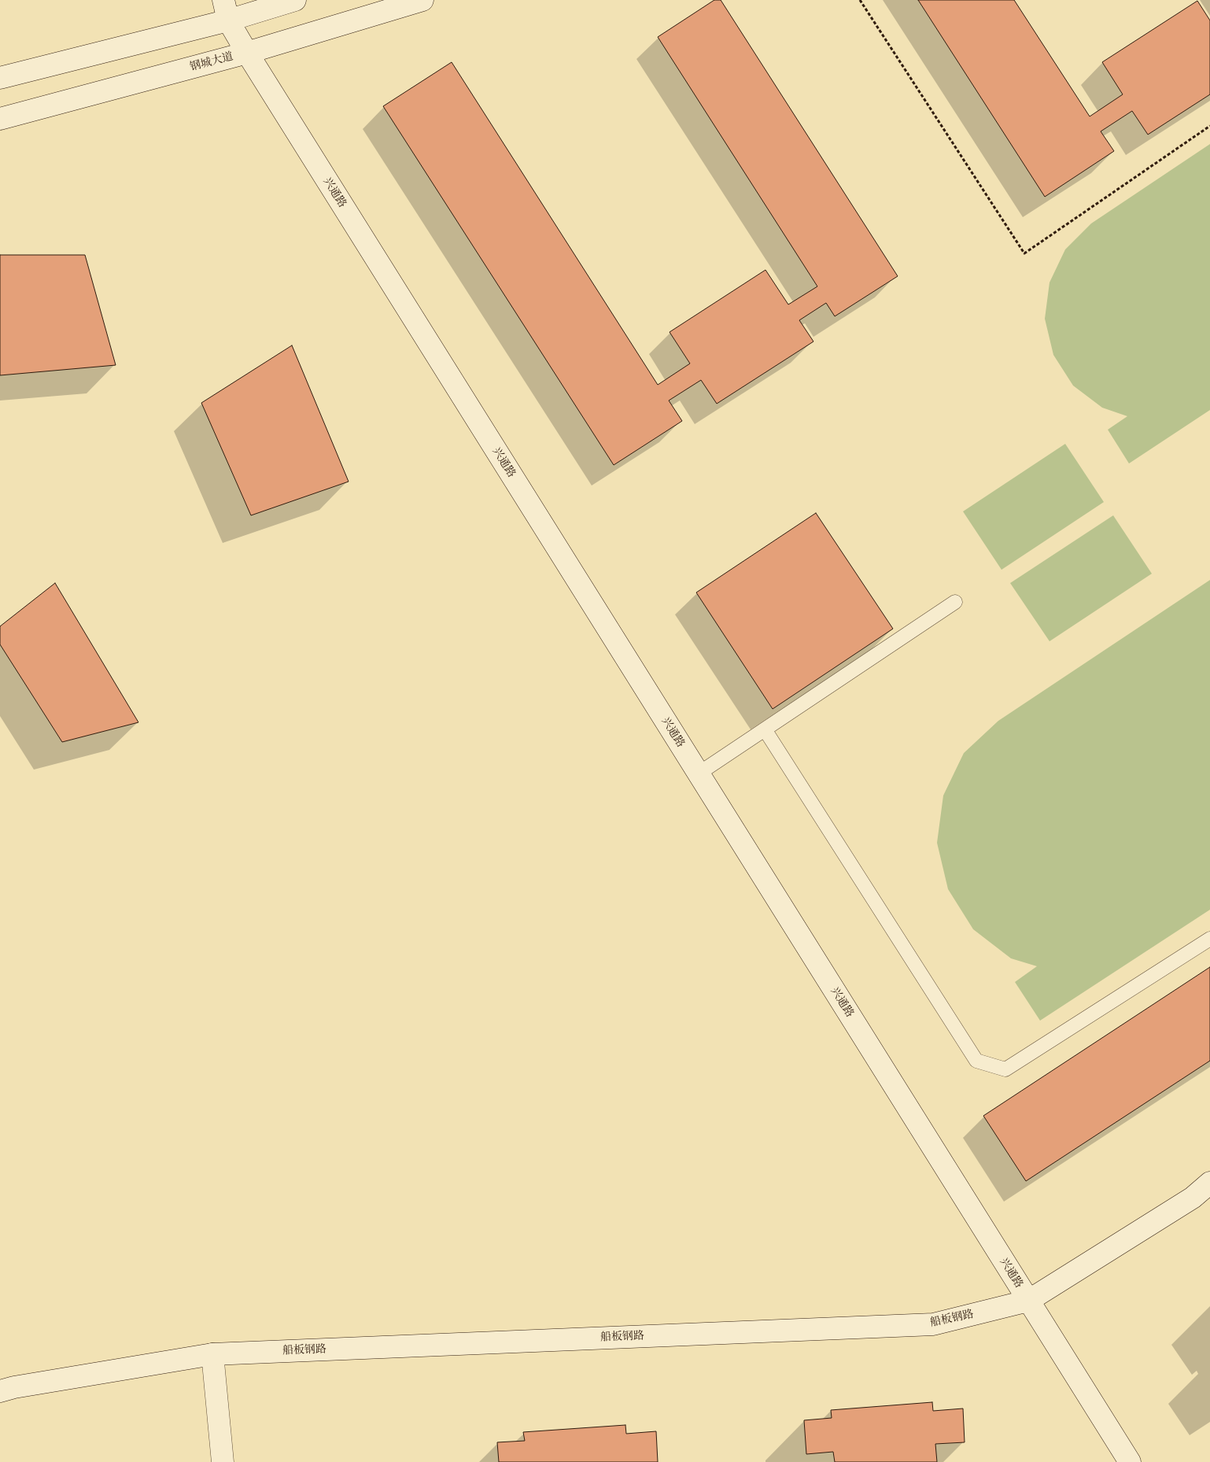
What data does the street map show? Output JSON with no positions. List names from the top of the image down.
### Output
{
  "streets": {
    "street": ["钢城大道", "兴通路", "船板钢路"]
  },
  "crossings": [
    ["钢城大道", "兴通路"],
    ["兴通路", "船板钢路"]
  ]
}
